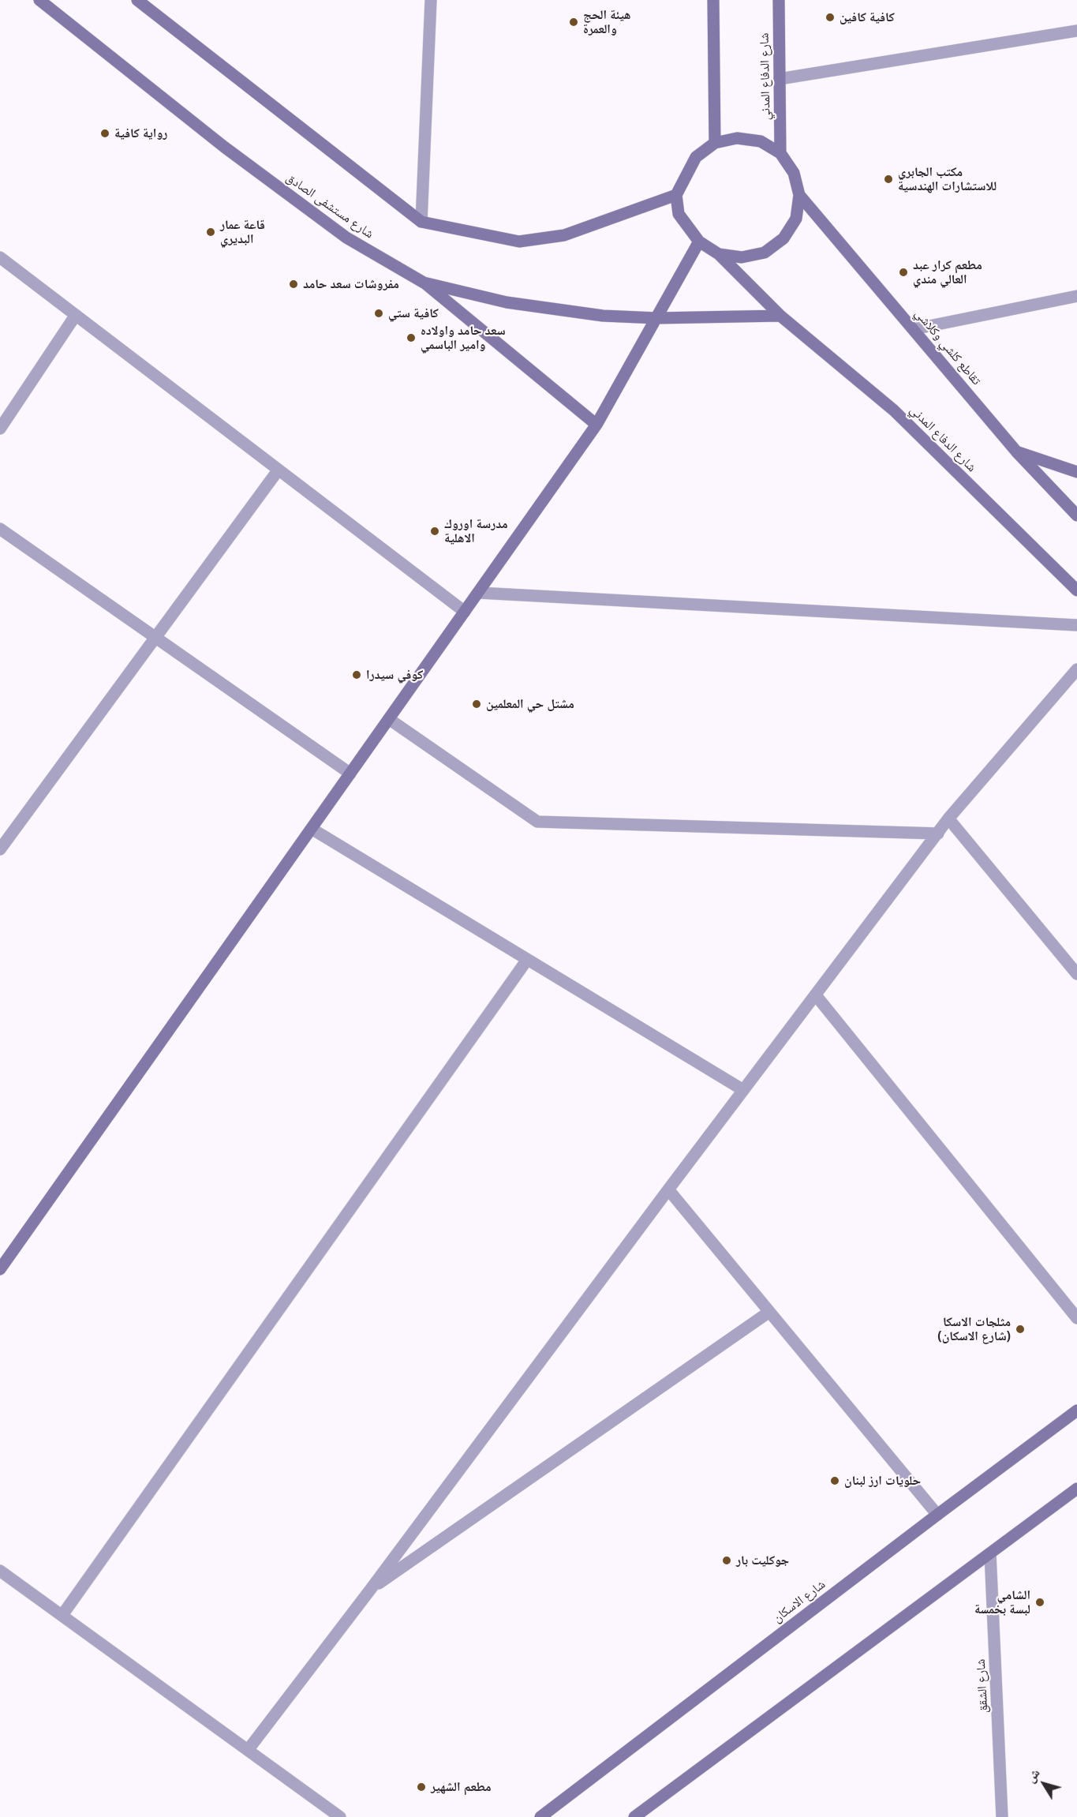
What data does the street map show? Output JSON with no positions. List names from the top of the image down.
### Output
{
  "streets": {
    "street": [
      "شارع الدفاع المدني",
      "شارع مستشفى الصادق",
      "تقاطع كلشي وكلاشي",
      "شارع الاسكان",
      "شارع الشقق"
    ]
  },
  "crossings": [
    ["شارع الدفاع المدني", "شارع مستشفى الصادق"],
    ["شارع الدفاع المدني", "تقاطع كلشي وكلاشي"]
  ],
  "places": [
    "كافية كافين",
    "هيئة الحج والعمرة",
    "رواية كافية",
    "مكتب الجابري للاستشارات الهندسية",
    "قاعة عمار البديري",
    "مطعم كرار عبد العالي مندي",
    "مفروشات سعد حامد",
    "كافية ستي",
    "سعد حامد واولاده وامير الباسمي",
    "مدرسة اوروك الاهلية",
    "كوفي سيدرا",
    "مشتل حي المعلمين",
    "مثلجات الاسكا (شارع الاسكان)",
    "حلويات ارز لبنان",
    "جوكليت بار",
    "الشامي لبسة بخمسة",
    "مطعم الشهير"
  ],
  "north": "top left"
}
